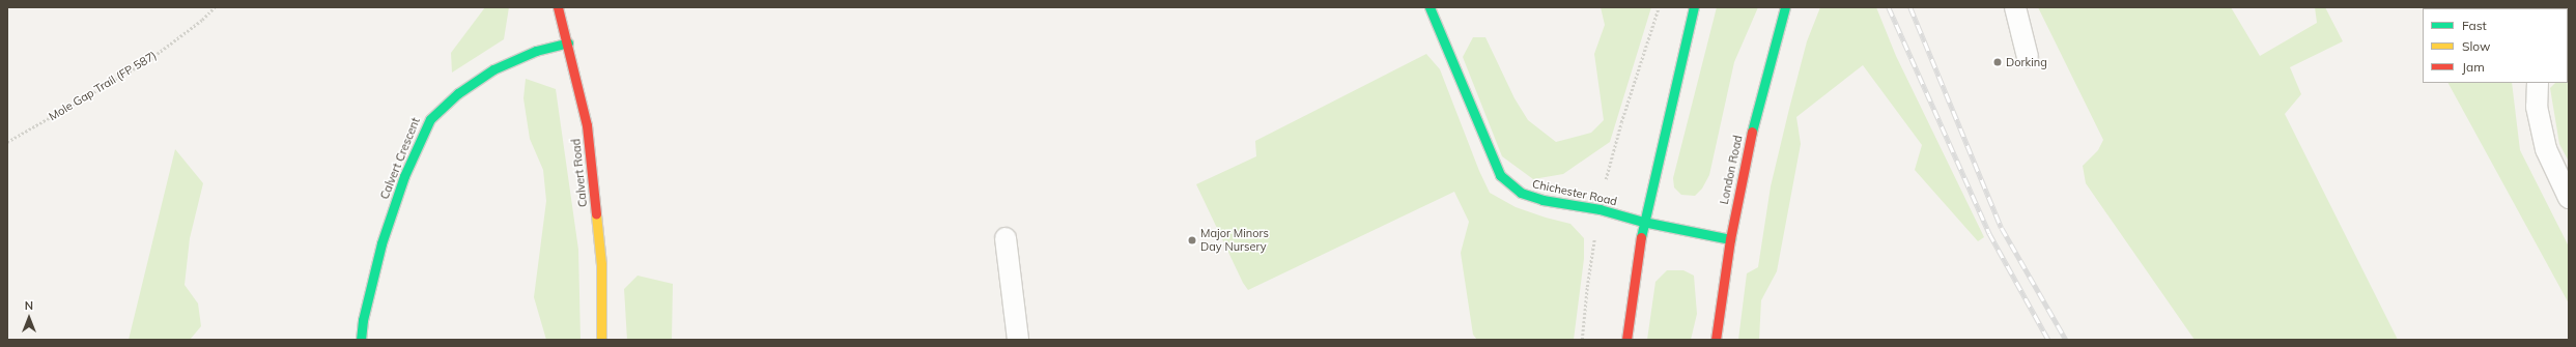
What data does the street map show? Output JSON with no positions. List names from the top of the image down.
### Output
{
  "streets": {
    "main road": [
      "Calvert Crescent",
      "London Road",
      "Calvert Road",
      "Chichester Road"
    ],
    "path": ["Mole Gap Trail (FP 587)"]
  },
  "crossings": [
    ["Calvert Crescent", "Calvert Road"],
    ["London Road", "Chichester Road"]
  ],
  "places": ["Dorking", "Major Minors Day Nursery"],
  "legend": ["Fast", "Slow", "Jam"],
  "north": "top"
}
